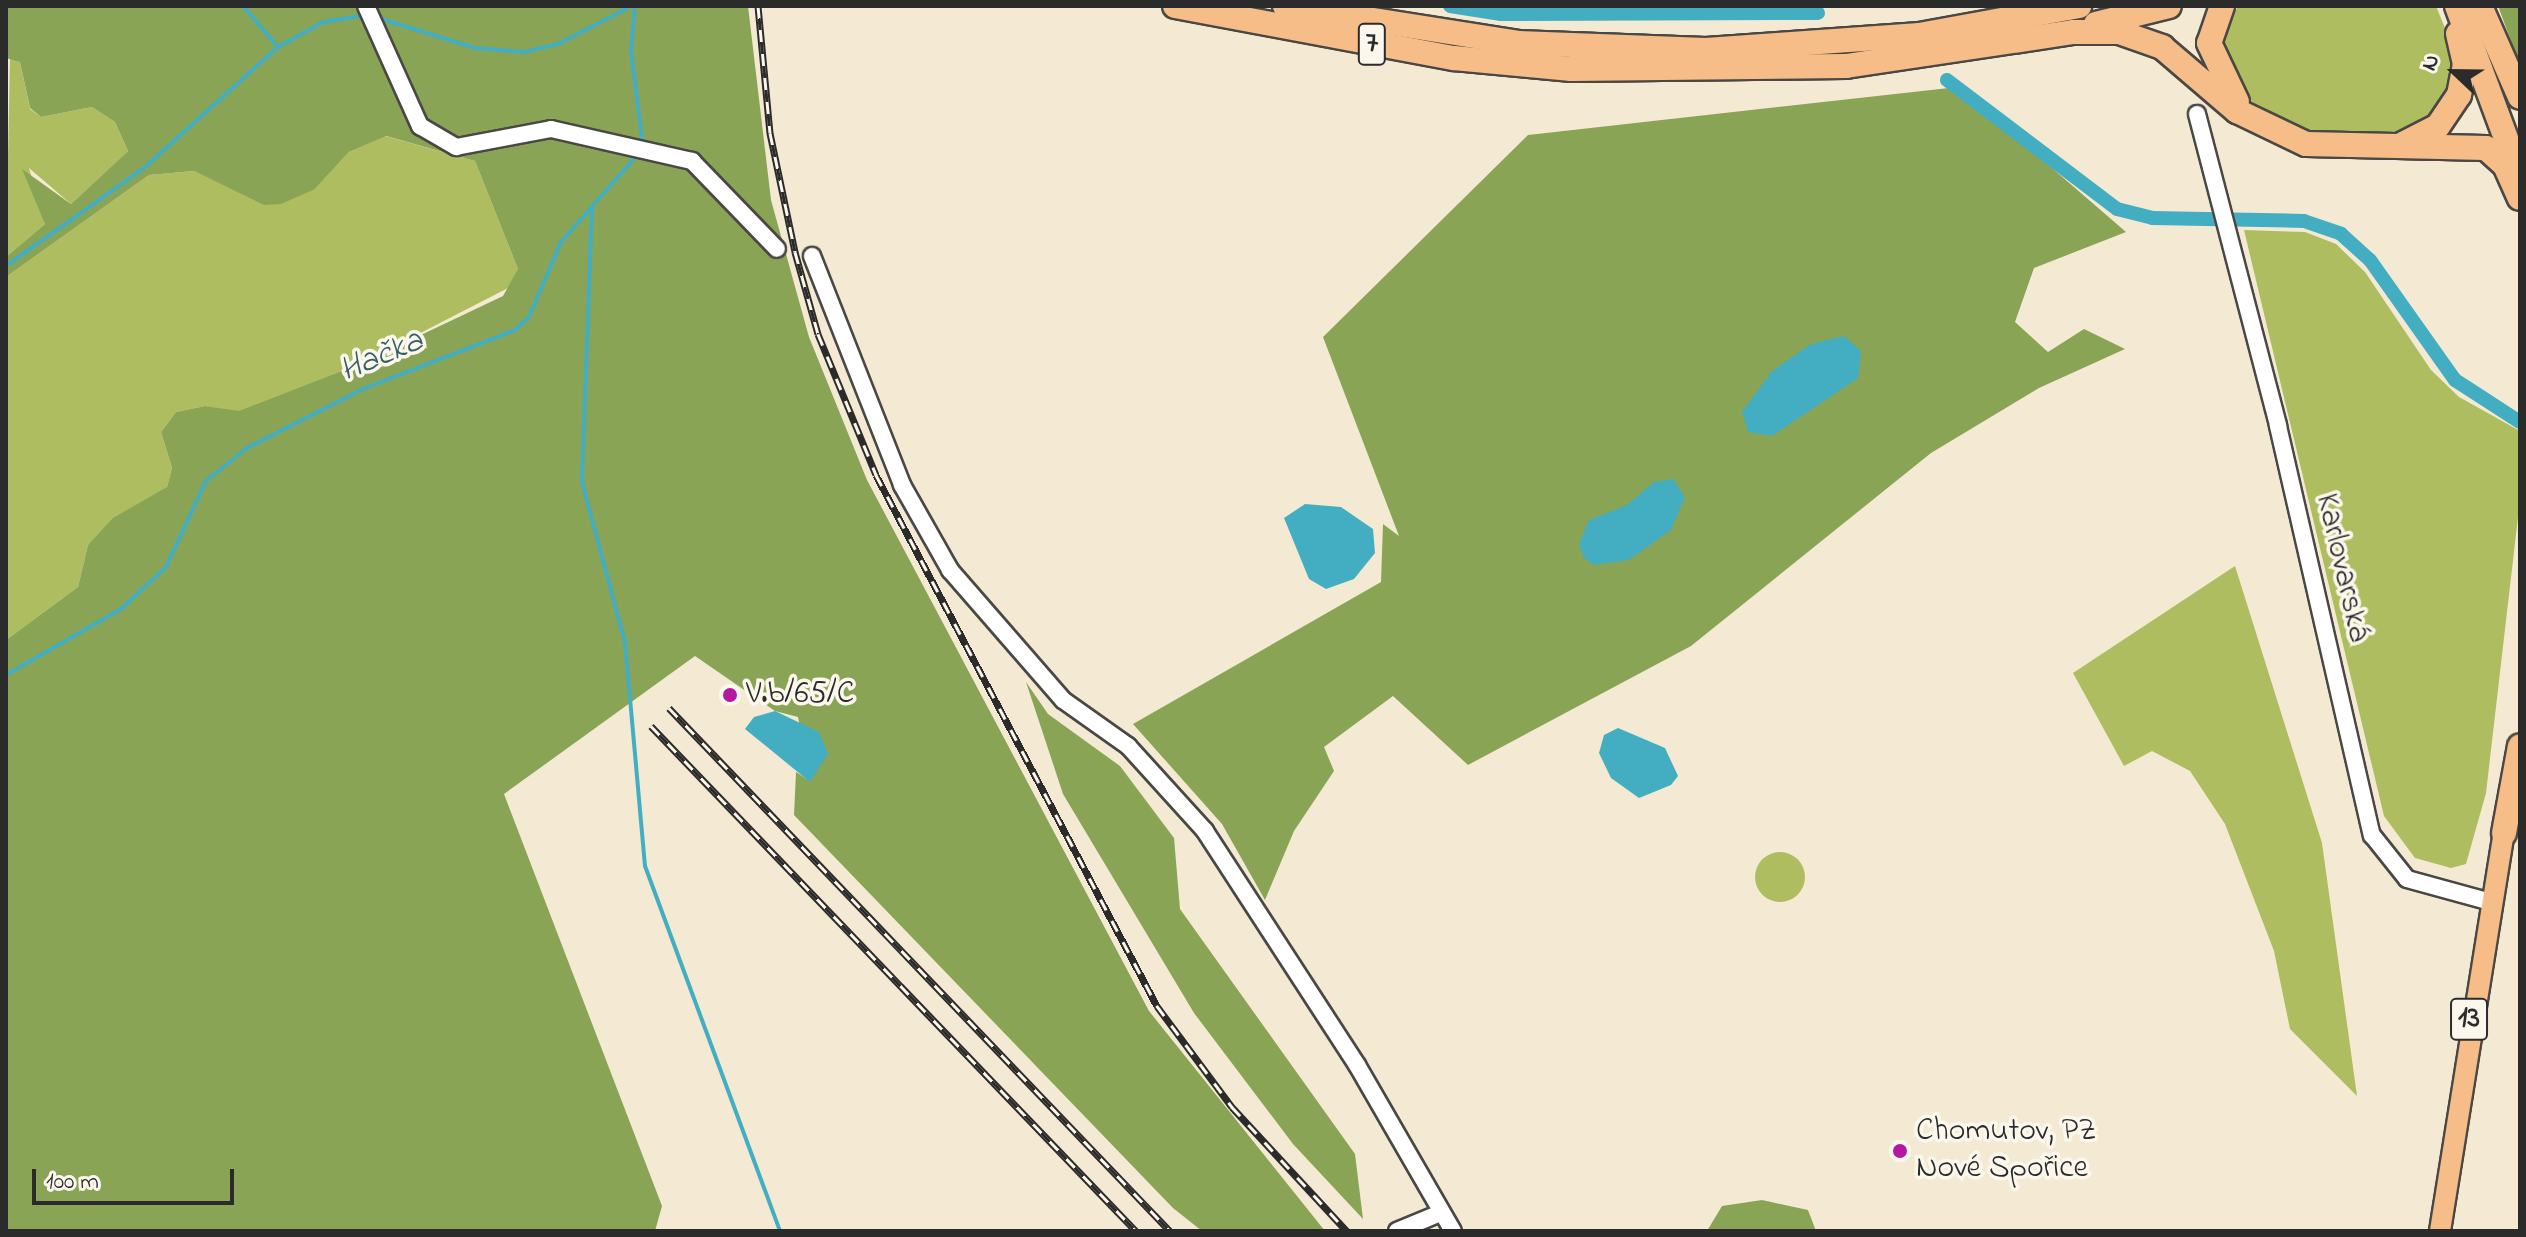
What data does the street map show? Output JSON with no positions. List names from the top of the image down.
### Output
{
  "streets": {
    "highway": ["7", "13"],
    "street": ["Karlovarská"]
  },
  "crossings": [
    ["Karlovarská", "13"]
  ],
  "water": ["Hačka"],
  "places": ["V.b/65/C", "Chomutov, PZ Nové Spořice"],
  "scale_bar": "100 m",
  "north": "left"
}
